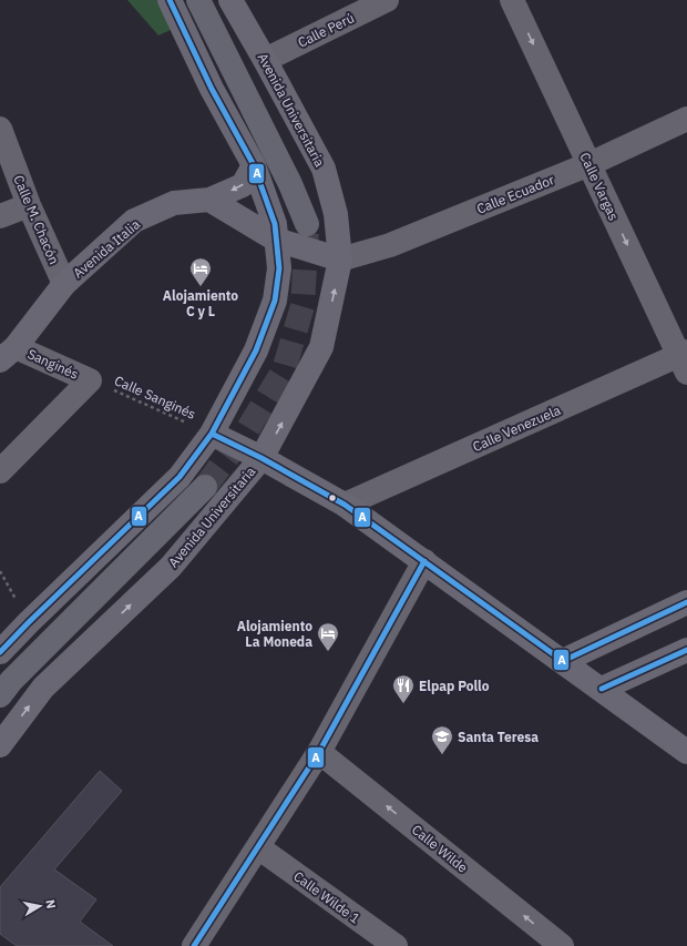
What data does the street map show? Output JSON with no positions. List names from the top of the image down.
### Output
{
  "streets": {
    "main road": ["Avenida Universitaria", "Avenida Italia"],
    "street": [
      "Calle Perú",
      "Calle Vargas",
      "Calle Ecuador",
      "Calle M. Chacón",
      "Sanginés",
      "Calle Venezuela",
      "Calle Wilde",
      "Calle Wilde 1"
    ],
    "path": ["Calle Sanginés"]
  },
  "crossings": [
    ["Calle Perú", "Avenida Universitaria"],
    ["Avenida Universitaria", "Calle Ecuador"],
    ["Calle Vargas", "Calle Ecuador"],
    ["Calle Vargas", "Calle Venezuela"],
    ["Calle M. Chacón", "Avenida Italia"],
    ["Avenida Italia", "Sanginés"],
    ["Sanginés", "Calle Sanginés"]
  ],
  "one_way": ["Calle Vargas", "Calle Wilde"],
  "places": {
    "hotel": ["Alojamiento C y L", "Alojamiento La Moneda"],
    "restaurant": ["Elpap Pollo"],
    "school or university": ["Santa Teresa"]
  },
  "lines": ["transit line A"],
  "north": "right"
}
